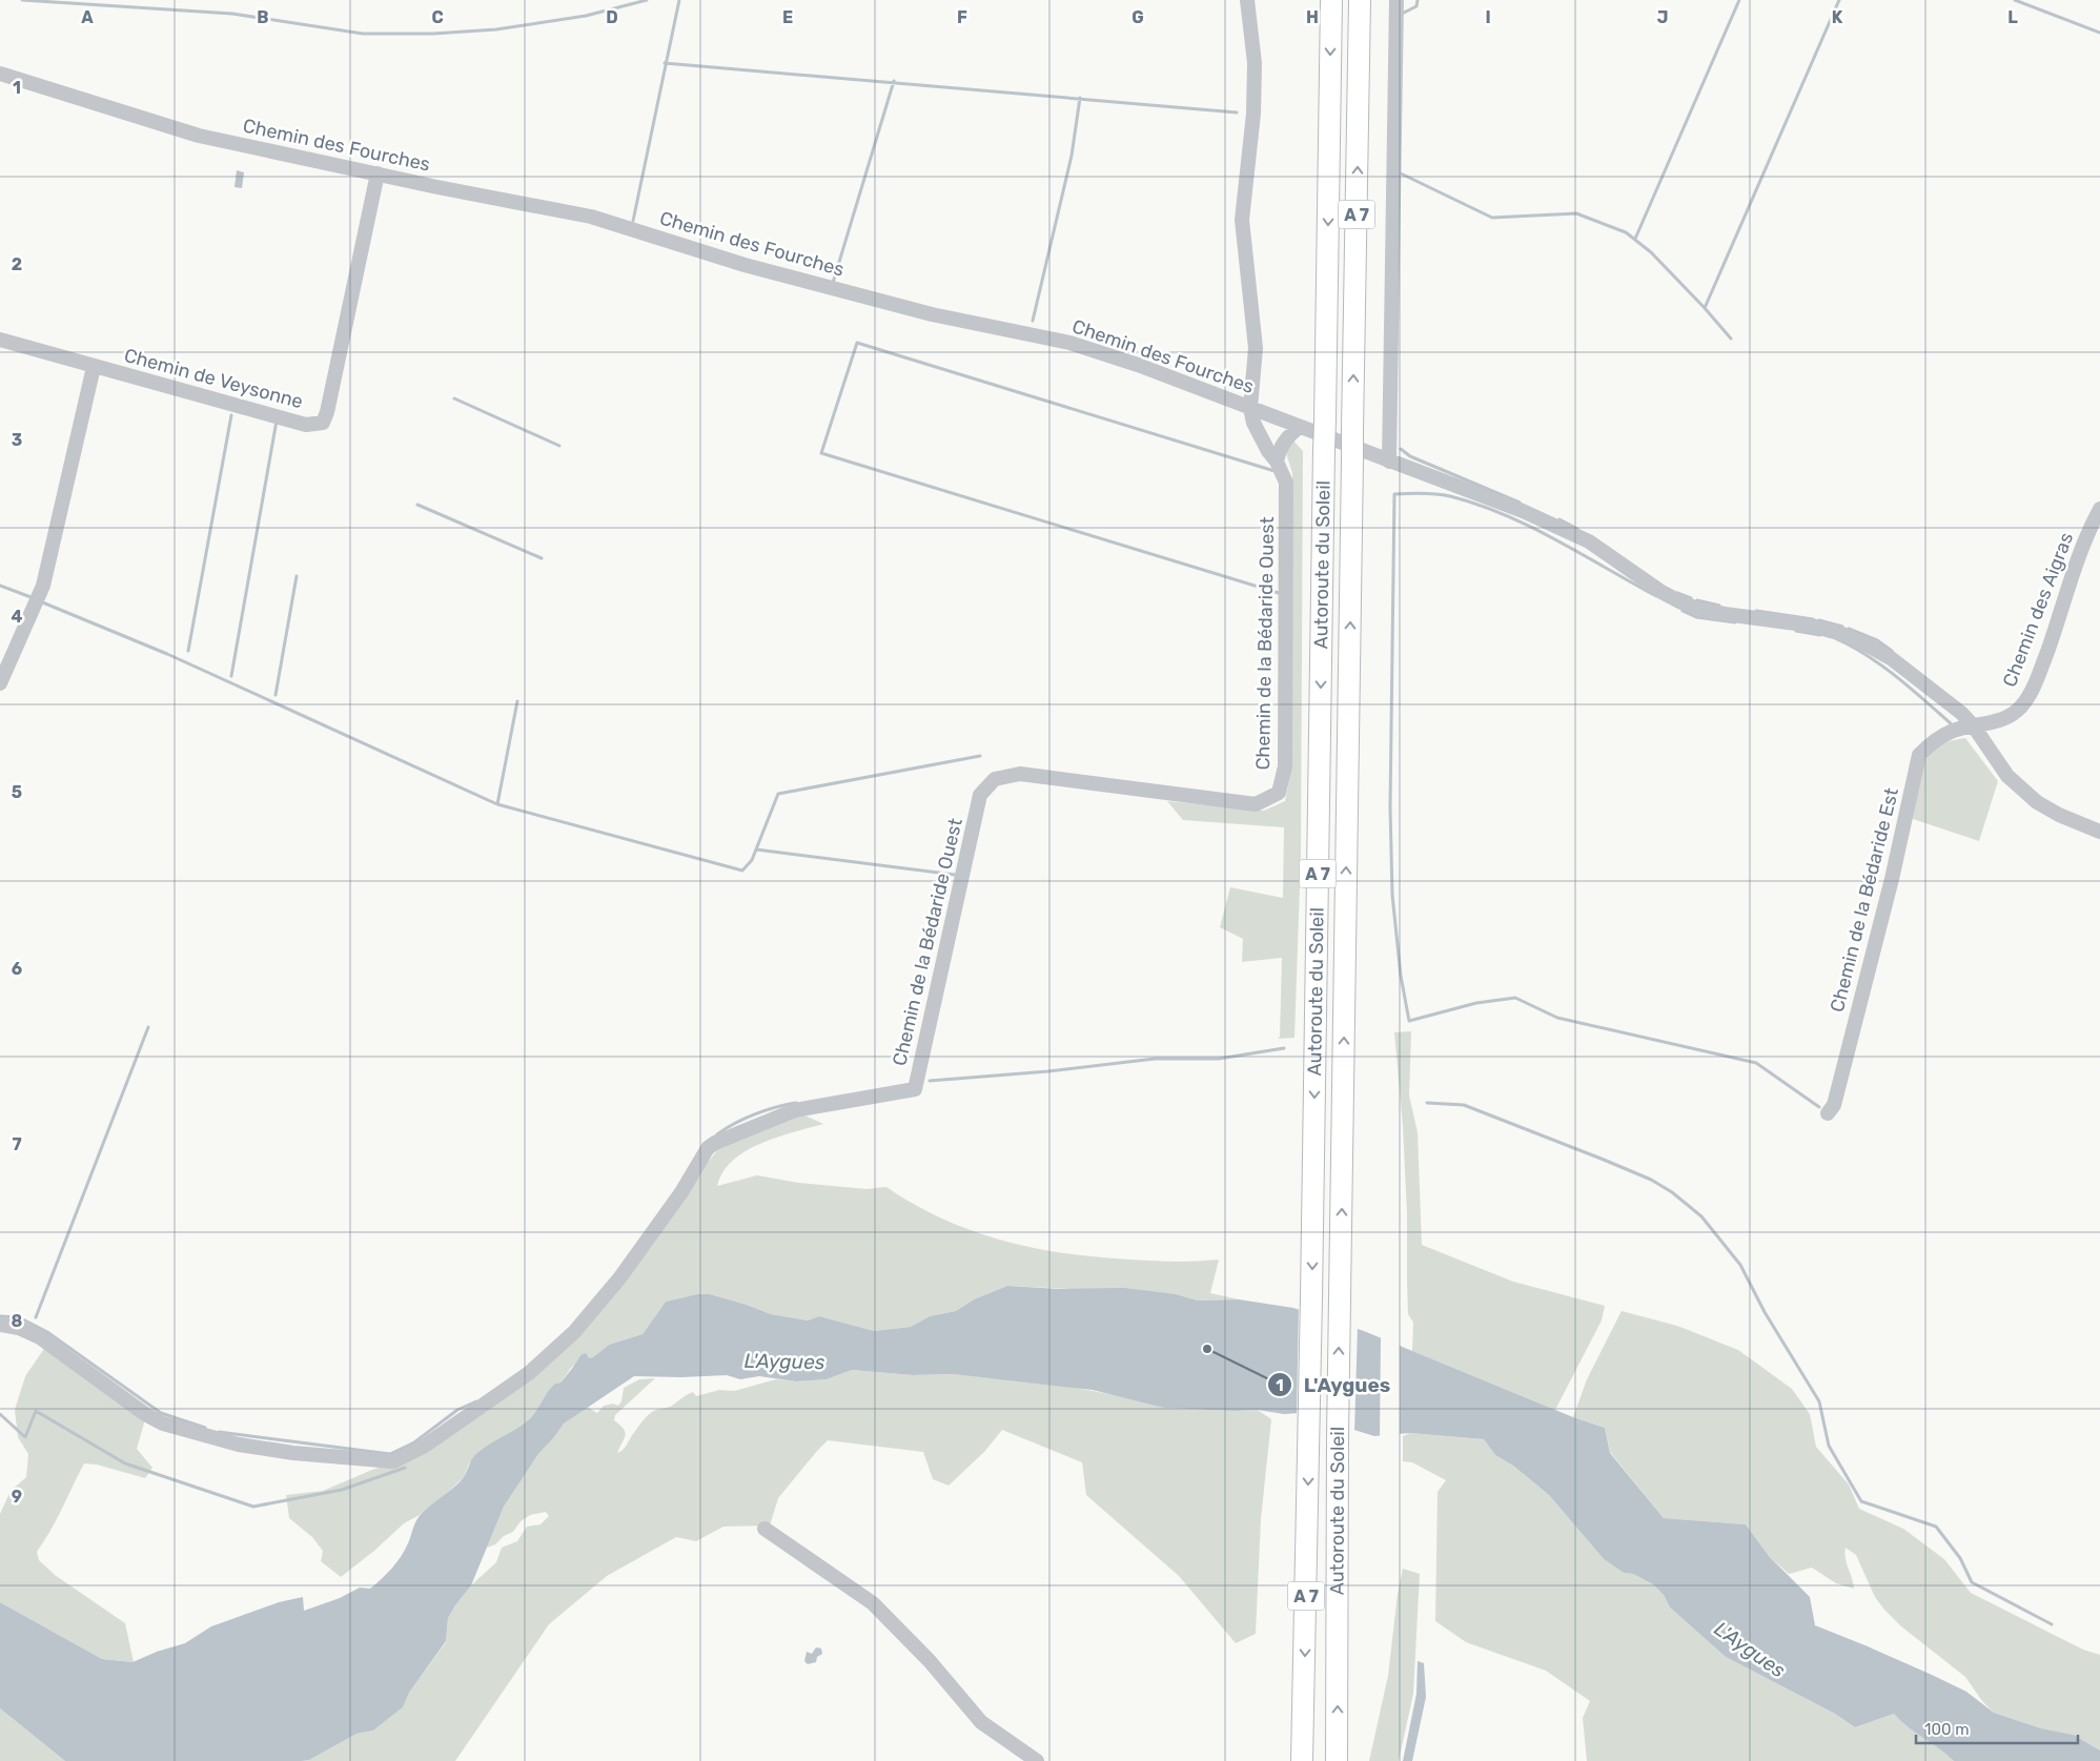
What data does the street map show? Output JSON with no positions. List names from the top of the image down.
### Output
{
  "streets": {
    "highway": ["A 7", "Autoroute du Soleil"],
    "street": [
      "Chemin des Fourches",
      "Chemin de Veysonne",
      "Chemin des Aigras",
      "Chemin de la Bédaride Ouest",
      "Chemin de la Bédaride Est"
    ]
  },
  "crossings": [
    ["Chemin des Fourches", "Chemin de Veysonne"],
    ["Chemin des Fourches", "Chemin des Aigras"],
    ["Chemin des Fourches", "Chemin de la Bédaride Ouest"],
    ["Chemin des Fourches", "Chemin de la Bédaride Est"],
    ["Chemin des Aigras", "Chemin de la Bédaride Est"]
  ],
  "water": ["L'Aygues"],
  "places": ["L'Aygues"],
  "scale_bar": "100 m",
  "grid": {
    "columns": [
      "A",
      "B",
      "C",
      "D",
      "E",
      "F",
      "G",
      "H",
      "I",
      "J",
      "K",
      "L"
    ],
    "rows": [
      "1",
      "2",
      "3",
      "4",
      "5",
      "6",
      "7",
      "8",
      "9"
    ]
  }
}
